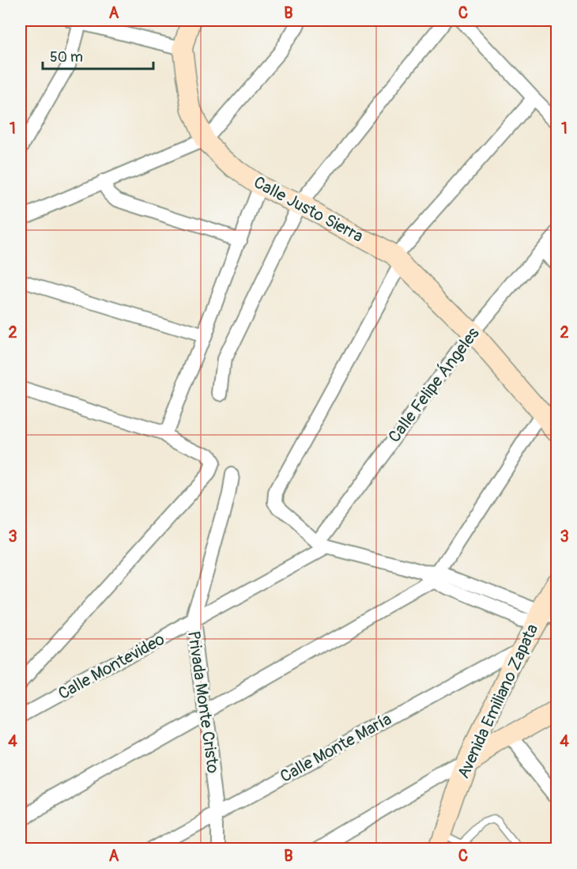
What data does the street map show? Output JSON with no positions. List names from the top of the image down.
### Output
{
  "streets": {
    "street": [
      "Calle Justo Sierra",
      "Calle Felipe Ángeles",
      "Calle Montevideo",
      "Avenida Emiliano Zapata",
      "Privada Monte Cristo",
      "Calle Monte María"
    ]
  },
  "crossings": [
    ["Calle Justo Sierra", "Calle Felipe Ángeles"],
    ["Calle Felipe Ángeles", "Calle Montevideo"],
    ["Calle Montevideo", "Privada Monte Cristo"],
    ["Avenida Emiliano Zapata", "Calle Monte María"],
    ["Privada Monte Cristo", "Calle Monte María"]
  ],
  "scale_bar": "50 m",
  "grid": {
    "columns": ["A", "B", "C"],
    "rows": [
      "1",
      "2",
      "3",
      "4"
    ]
  }
}
